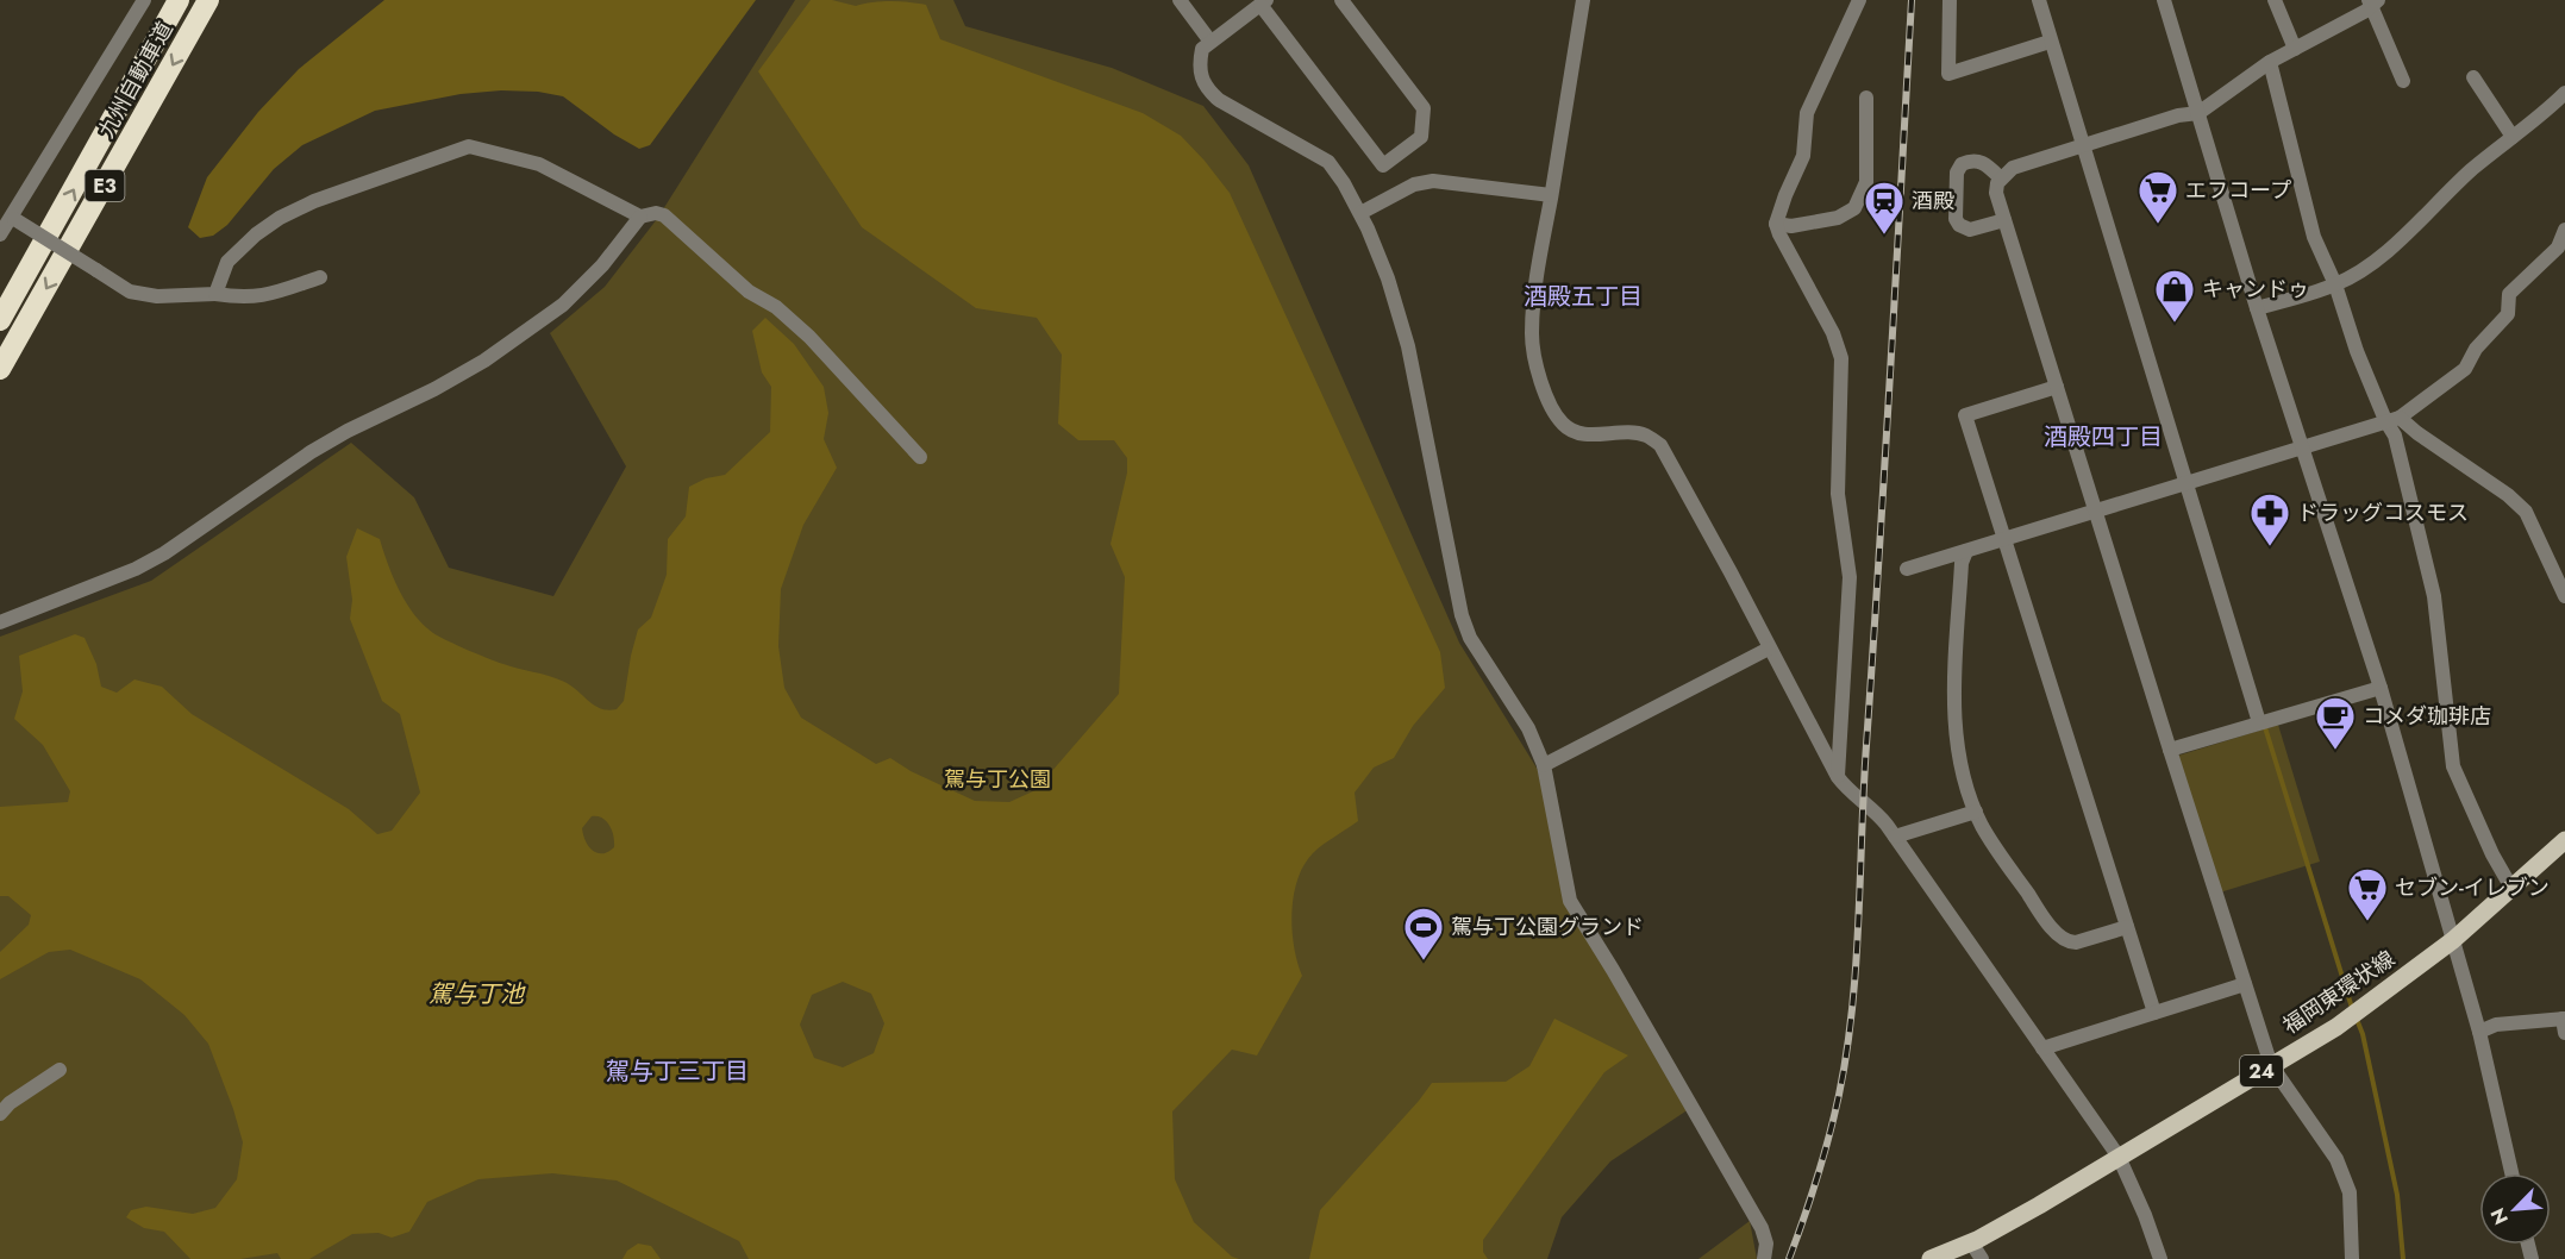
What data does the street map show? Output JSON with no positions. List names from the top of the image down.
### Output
{
  "streets": {
    "highway": ["九州自動車道", "E3"],
    "main road": ["福岡東環状線", "24"]
  },
  "districts": ["酒殿五丁目", "酒殿四丁目", "駕与丁三丁目"],
  "water": ["駕与丁池"],
  "parks": ["駕与丁公園"],
  "places": {
    "supermarket": ["エフコープ", "セブン-イレブン"],
    "station": ["酒殿"],
    "shop": ["キャンドゥ"],
    "pharmacy": ["ドラッグコスモス"],
    "cafe": ["コメダ珈琲店"],
    "sports": ["駕与丁公園グランド"]
  },
  "north": "bottom left"
}
